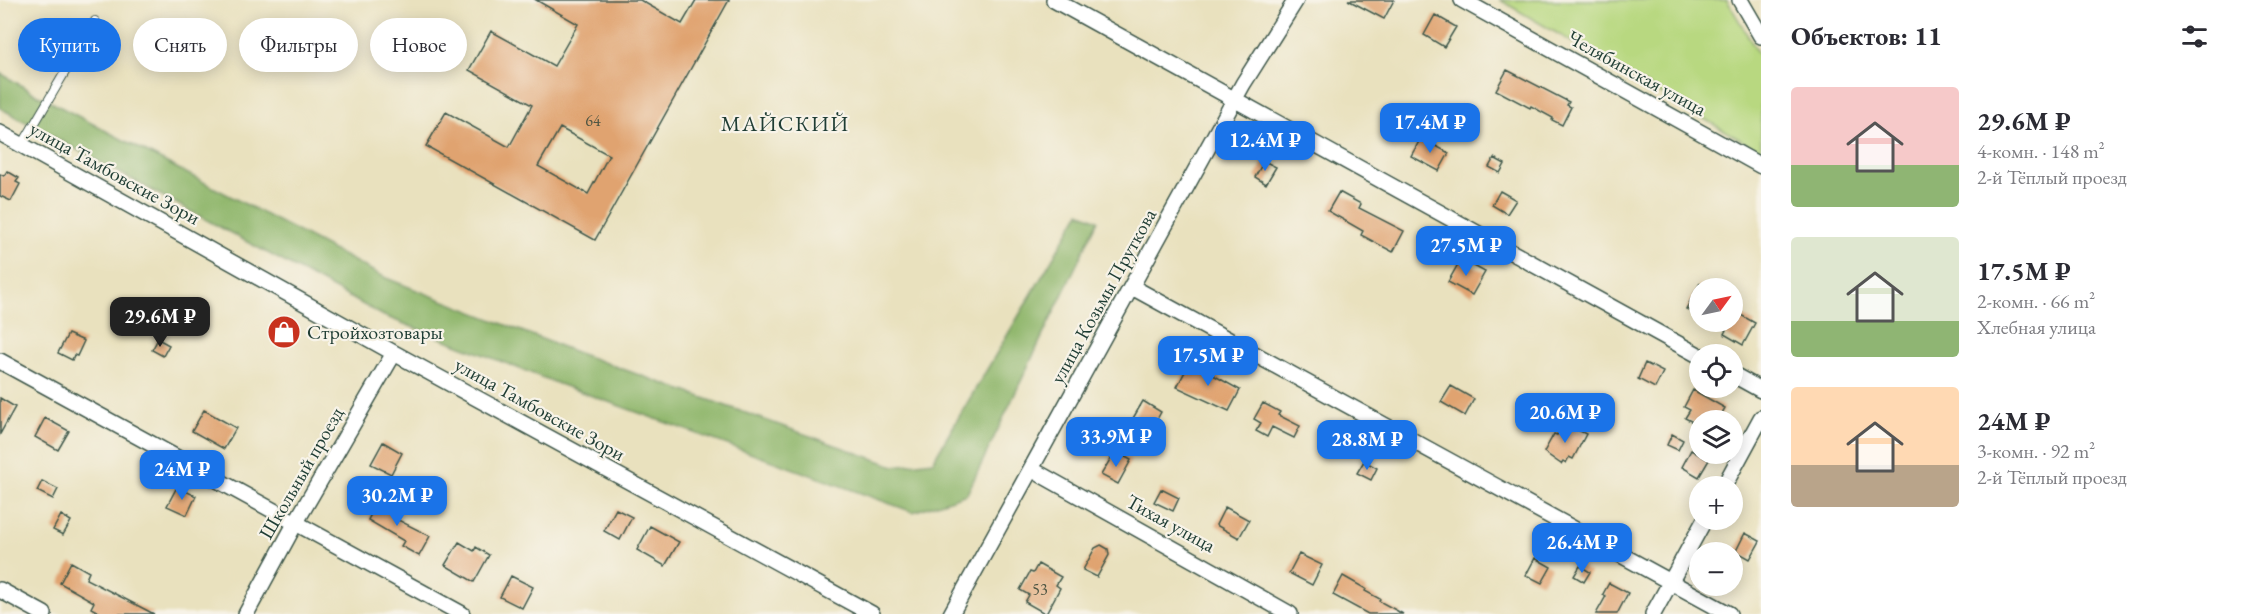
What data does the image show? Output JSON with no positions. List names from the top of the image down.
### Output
{
  "streets": {
    "street": [
      "Челябинская улица",
      "улица Тамбовские Зори",
      "улица Козьмы Пруткова",
      "Школьный проезд",
      "Тихая улица"
    ]
  },
  "crossings": [
    ["улица Тамбовские Зори", "Школьный проезд"],
    ["улица Козьмы Пруткова", "Тихая улица"]
  ],
  "districts": ["МАЙСКИЙ"],
  "places": {
    "shop": ["Стройхозтовары"]
  },
  "house_numbers": ["64", "53"],
  "north": "top right",
  "page": {
    "heading": "Объектов: 11",
    "chip": [
      "Купить",
      "Снять",
      "Фильтры",
      "Новое"
    ],
    "list": [
      {
        "name": "29.6M ₽",
        "note": "4-комн. · 148 m² · 2-й Тёплый проезд"
      },
      {
        "name": "17.5M ₽",
        "note": "2-комн. · 66 m² · Хлебная улица"
      },
      {
        "name": "24M ₽",
        "note": "3-комн. · 92 m² · 2-й Тёплый проезд"
      }
    ],
    "price": [
      "17.4M ₽",
      "12.4M ₽",
      "27.5M ₽",
      "29.6M ₽",
      "17.5M ₽",
      "20.6M ₽",
      "33.9M ₽",
      "28.8M ₽",
      "24M ₽",
      "30.2M ₽",
      "26.4M ₽"
    ],
    "map_buttons": ["+", "−"]
  }
}
